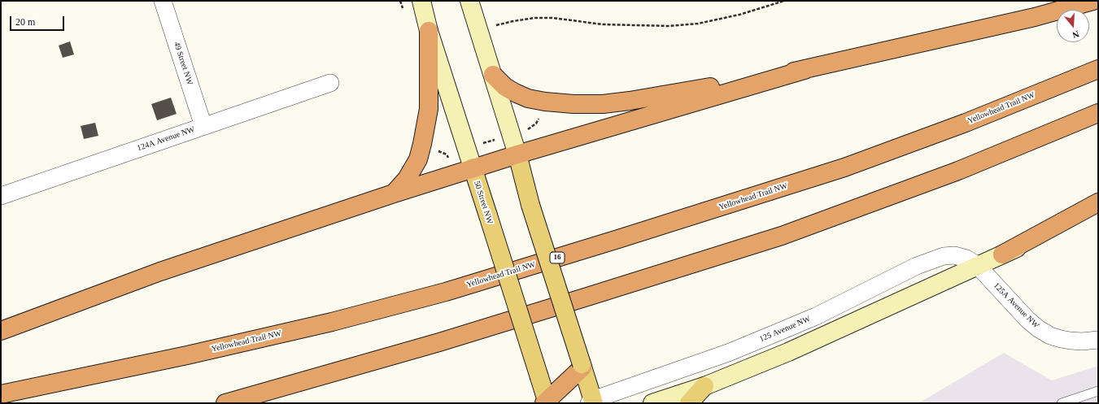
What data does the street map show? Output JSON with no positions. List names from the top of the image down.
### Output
{
  "streets": {
    "highway": ["Yellowhead Trail NW", "16"],
    "main road": ["50 Street NW"],
    "street": [
      "49 Street NW",
      "124A Avenue NW",
      "125A Avenue NW",
      "125 Avenue NW"
    ]
  },
  "crossings": [
    ["49 Street NW", "124A Avenue NW"],
    ["125A Avenue NW", "125 Avenue NW"]
  ],
  "scale_bar": "20 m",
  "north": "bottom"
}
